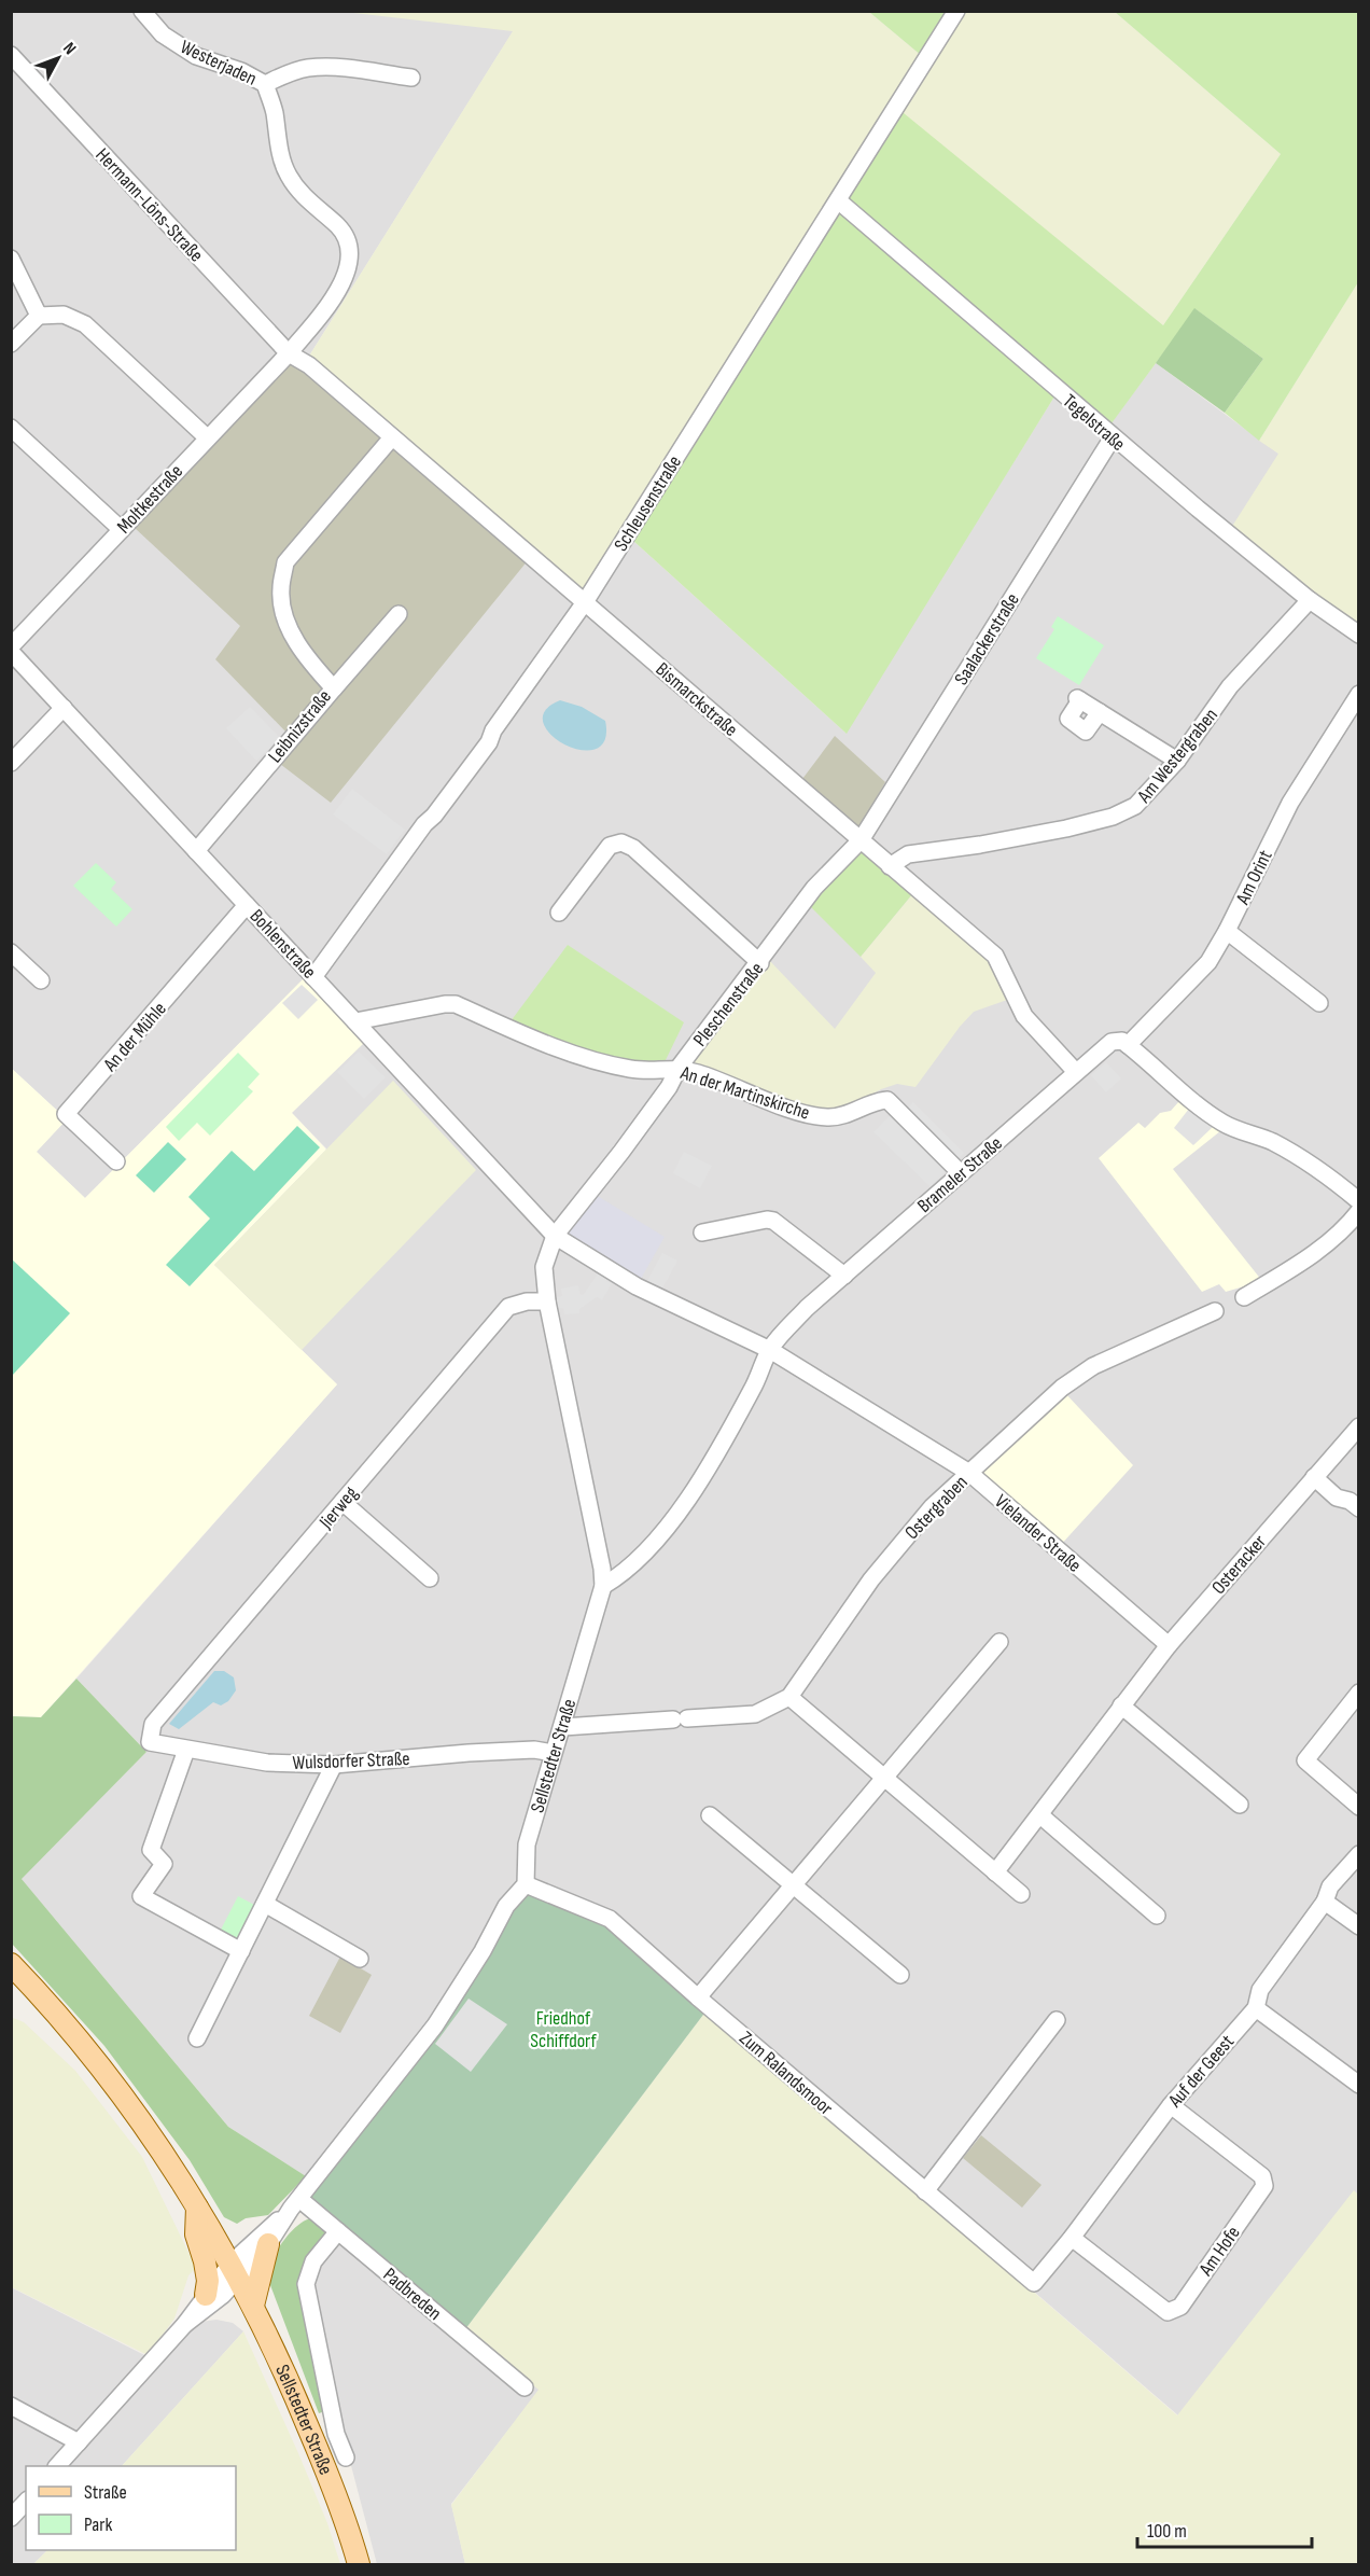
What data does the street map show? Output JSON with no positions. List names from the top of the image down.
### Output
{
  "streets": {
    "main road": ["Sellstedter Straße"],
    "street": [
      "Westerjaden",
      "Hermann-Löns-Straße",
      "Tegelstraße",
      "Moltkestraße",
      "Schleusenstraße",
      "Saalackerstraße",
      "Bismarckstraße",
      "Leibnizstraße",
      "Am Westergraben",
      "Am Orint",
      "Bohlenstraße",
      "Pleschenstraße",
      "An der Mühle",
      "An der Martinskirche",
      "Brameler Straße",
      "Jierweg",
      "Ostergraben",
      "Vielander Straße",
      "Osteracker",
      "Wulsdorfer Straße",
      "Auf der Geest",
      "Zum Ralandsmoor",
      "Am Hofe",
      "Padbreden"
    ]
  },
  "crossings": [
    ["Westerjaden", "Hermann-Löns-Straße"],
    ["Westerjaden", "Moltkestraße"],
    ["Westerjaden", "Bismarckstraße"],
    ["Hermann-Löns-Straße", "Moltkestraße"],
    ["Hermann-Löns-Straße", "Bismarckstraße"],
    ["Tegelstraße", "Schleusenstraße"],
    ["Tegelstraße", "Saalackerstraße"],
    ["Tegelstraße", "Am Westergraben"],
    ["Moltkestraße", "Bismarckstraße"],
    ["Schleusenstraße", "Bismarckstraße"],
    ["Schleusenstraße", "Bohlenstraße"],
    ["Saalackerstraße", "Bismarckstraße"],
    ["Saalackerstraße", "Pleschenstraße"],
    ["Bismarckstraße", "Leibnizstraße"],
    ["Bismarckstraße", "Am Westergraben"],
    ["Bismarckstraße", "Pleschenstraße"],
    ["Bismarckstraße", "Brameler Straße"],
    ["Leibnizstraße", "Bohlenstraße"],
    ["Am Orint", "Brameler Straße"],
    ["Bohlenstraße", "Pleschenstraße"],
    ["Bohlenstraße", "An der Mühle"],
    ["Bohlenstraße", "An der Martinskirche"],
    ["Bohlenstraße", "Sellstedter Straße"],
    ["Pleschenstraße", "An der Martinskirche"],
    ["Pleschenstraße", "Sellstedter Straße"],
    ["An der Martinskirche", "Brameler Straße"],
    ["Brameler Straße", "Vielander Straße"],
    ["Brameler Straße", "Sellstedter Straße"],
    ["Jierweg", "Sellstedter Straße"],
    ["Jierweg", "Wulsdorfer Straße"],
    ["Ostergraben", "Vielander Straße"],
    ["Ostergraben", "Sellstedter Straße"],
    ["Vielander Straße", "Osteracker"],
    ["Sellstedter Straße", "Wulsdorfer Straße"],
    ["Sellstedter Straße", "Zum Ralandsmoor"],
    ["Sellstedter Straße", "Padbreden"],
    ["Auf der Geest", "Zum Ralandsmoor"],
    ["Auf der Geest", "Am Hofe"]
  ],
  "parks": ["Friedhof Schiffdorf"],
  "legend": ["Straße", "Park"],
  "scale_bar": "100 m",
  "north": "top right"
}
